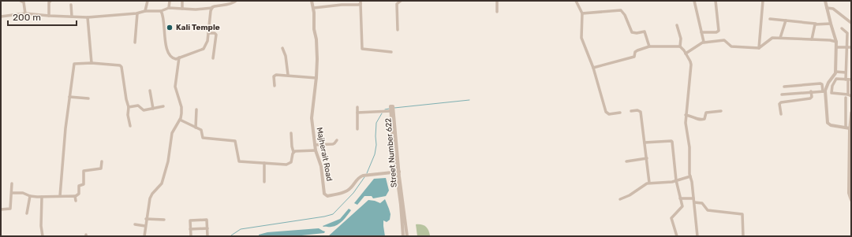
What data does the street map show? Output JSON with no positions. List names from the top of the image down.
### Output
{
  "streets": {
    "street": ["Street Number 622", "Majherait Road"]
  },
  "crossings": [
    ["Street Number 622", "Majherait Road"]
  ],
  "places": ["Kali Temple"],
  "scale_bar": "200 m"
}
